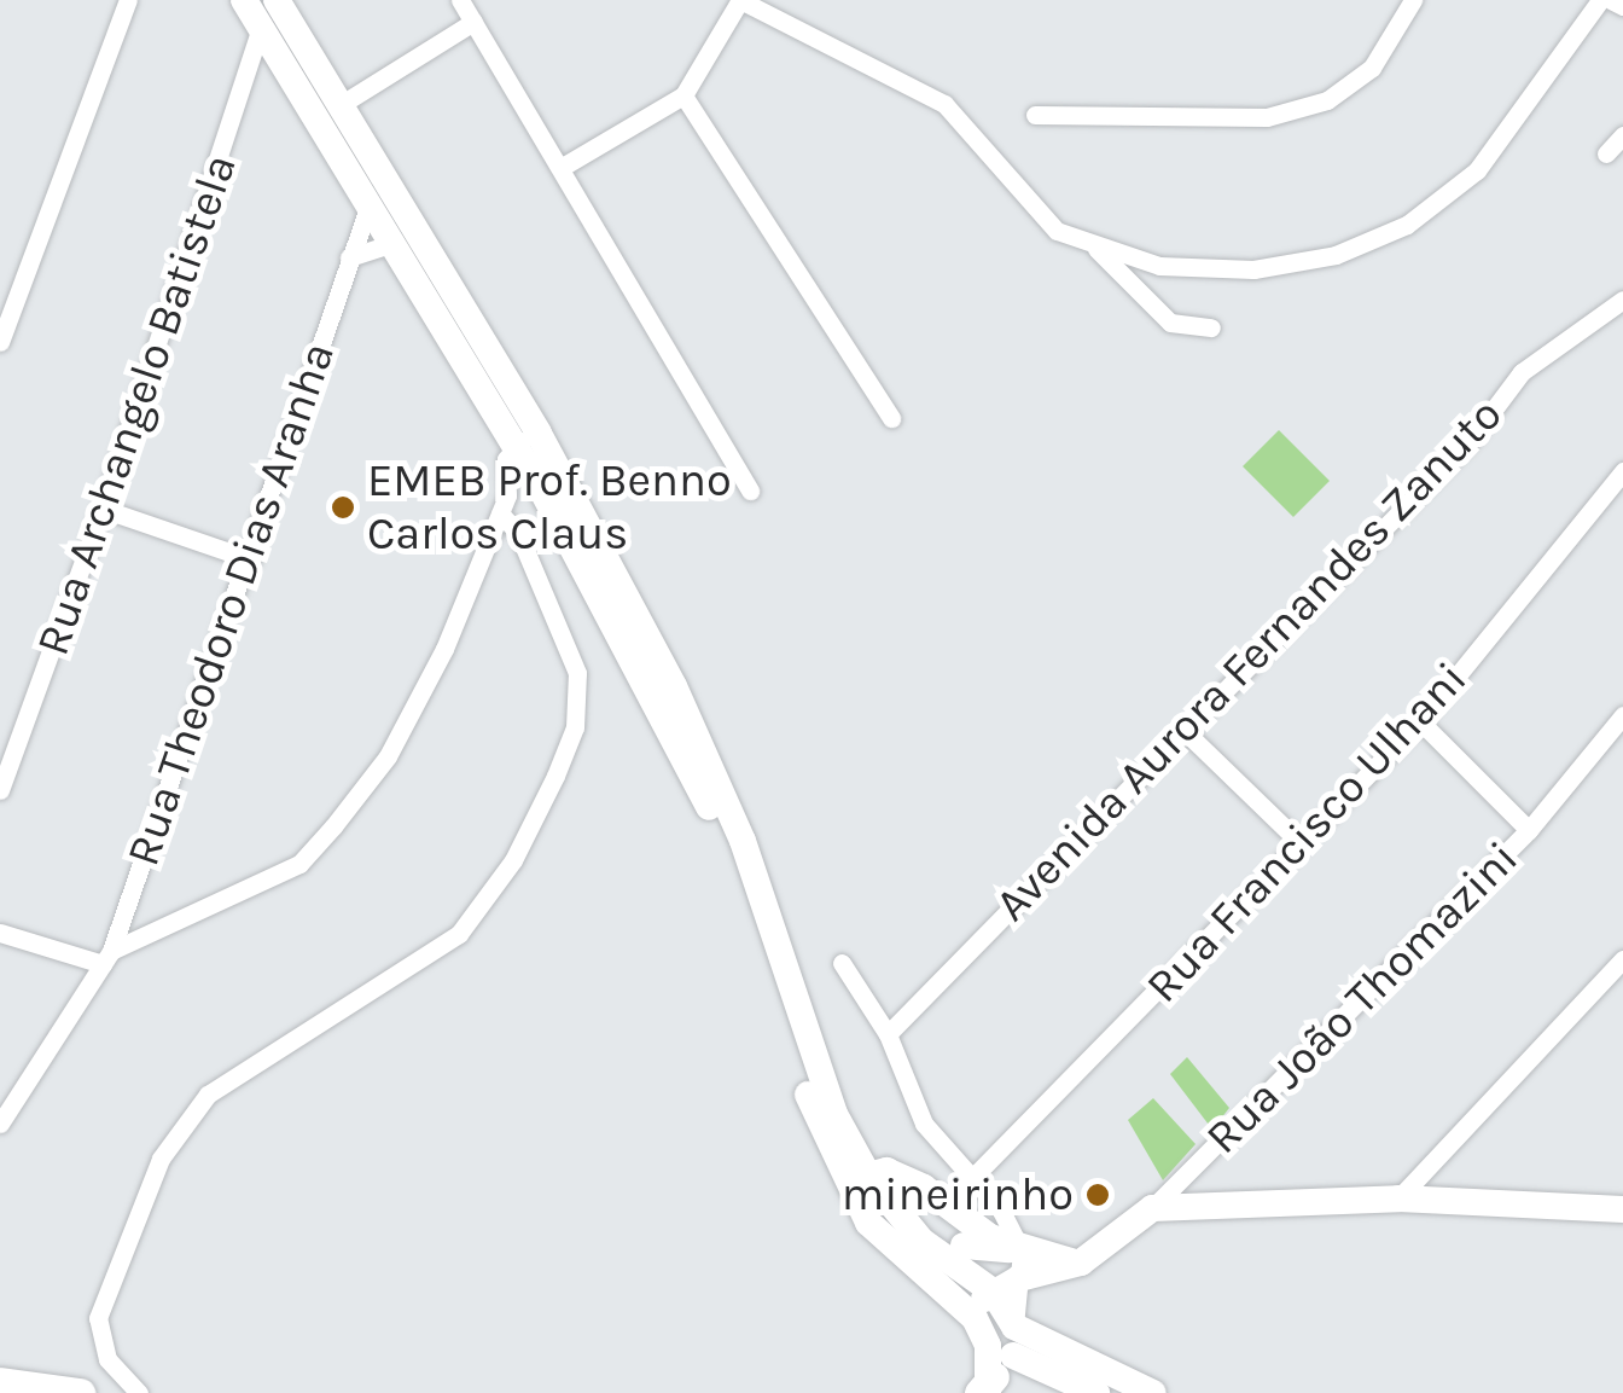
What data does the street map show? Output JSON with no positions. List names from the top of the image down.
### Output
{
  "streets": {
    "main road": ["Rua João Thomazini"],
    "street": [
      "Rua Archangelo Batistela",
      "Rua Theodoro Dias Aranha",
      "Avenida Aurora Fernandes Zanuto",
      "Rua Francisco Ulhani"
    ]
  },
  "places": ["EMEB Prof. Benno Carlos Claus", "mineirinho"]
}
